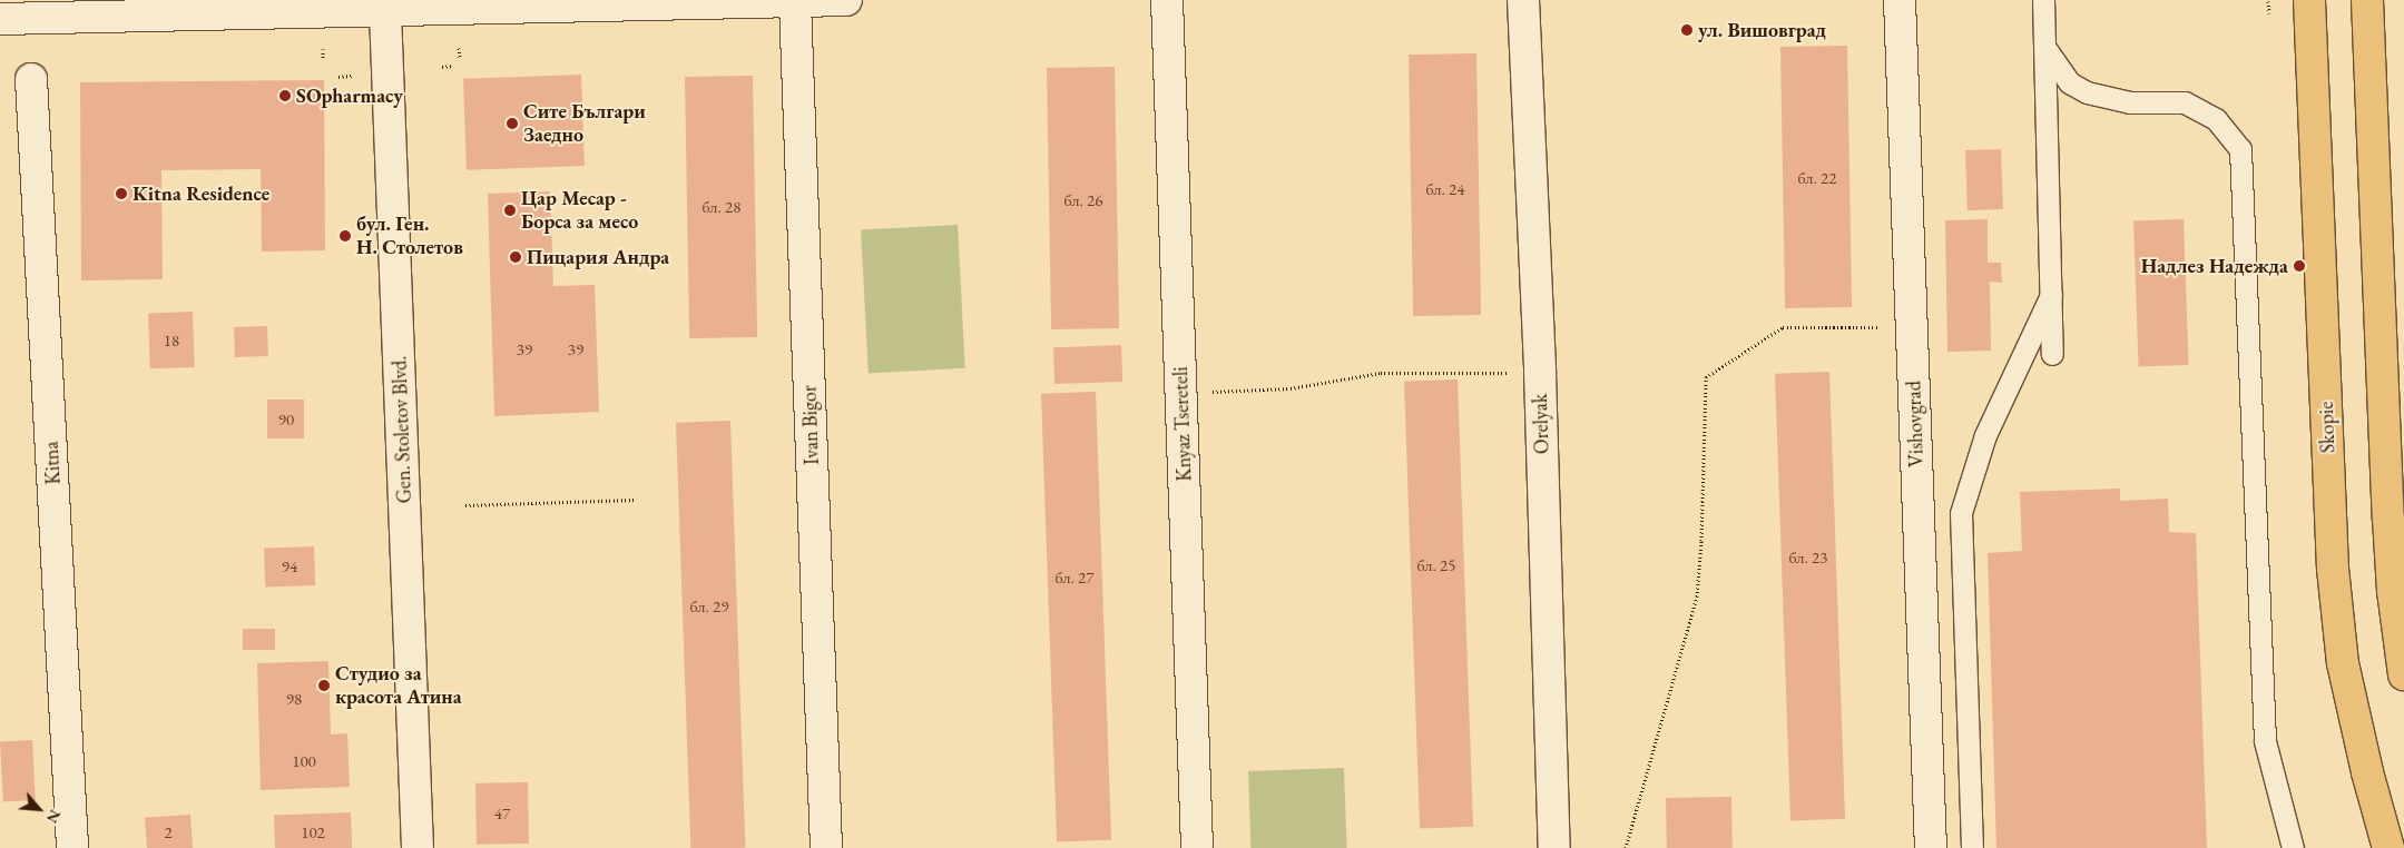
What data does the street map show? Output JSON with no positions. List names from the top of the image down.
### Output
{
  "streets": {
    "main road": ["Skopie"],
    "street": [
      "Knyaz Tsereteli",
      "Orelyak",
      "Vishovgrad",
      "Ivan Bigor",
      "Gen. Stoletov Blvd.",
      "Kitna"
    ]
  },
  "places": [
    "ул. Вишовград",
    "SOpharmacy",
    "Сите Българи Заедно",
    "Kitna Residence",
    "Цар Месар - Борса за месо",
    "бул. Ген. Н. Столетов",
    "Пицария Андра",
    "Надлез Надежда",
    "Студио за красота Атина"
  ],
  "house_numbers": [
    "бл. 22",
    "бл. 24",
    "бл. 26",
    "бл. 28",
    "18",
    "39",
    "39",
    "90",
    "бл. 23",
    "бл. 25",
    "94",
    "бл. 27",
    "бл. 29",
    "98",
    "100",
    "47",
    "2",
    "102"
  ],
  "north": "bottom right"
}
